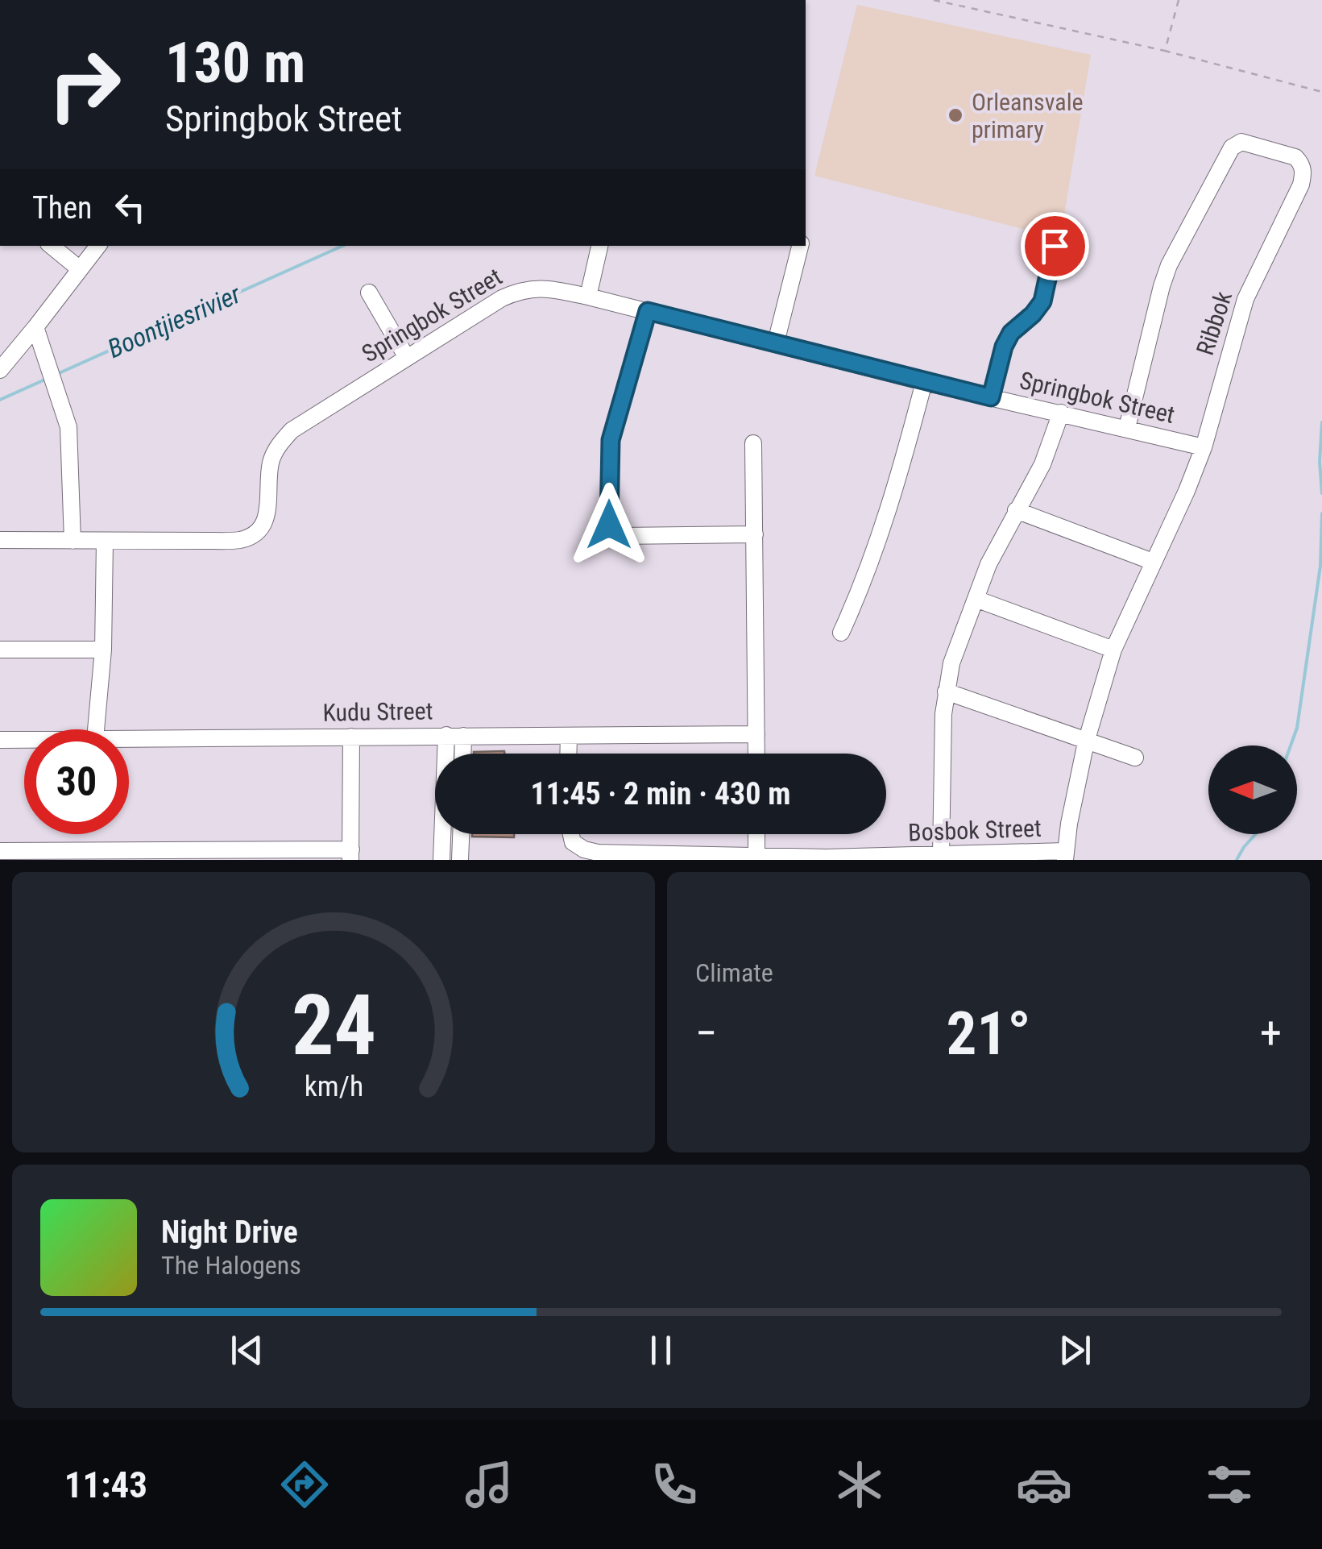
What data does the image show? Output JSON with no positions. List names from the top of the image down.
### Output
{
  "streets": {
    "street": [
      "Springbok Street",
      "Ribbok",
      "Kudu Street",
      "Bosbok Street"
    ]
  },
  "crossings": [
    ["Springbok Street", "Ribbok"],
    ["Ribbok", "Bosbok Street"]
  ],
  "water": ["Boontjiesrivier"],
  "places": ["Orleansvale primary"],
  "north": "left",
  "page": {
    "turn": ["130 m", "Springbok Street"],
    "then": "Then",
    "limit": "30",
    "trip": "11:45 · 2 min · 430 m",
    "tile": "Climate",
    "heat": ["−", "21°", "+"],
    "song": ["Night Drive", "The Halogens"],
    "tabs": "11:43",
    "gauge": ["24", "km/h"]
  }
}
